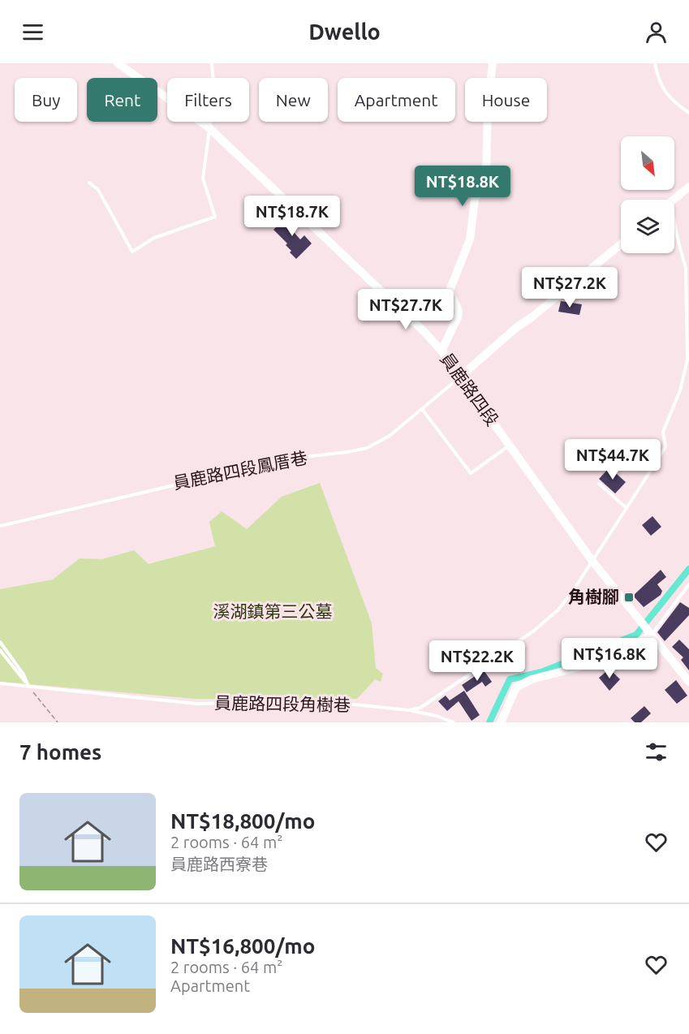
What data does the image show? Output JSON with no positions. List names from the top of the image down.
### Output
{
  "streets": {
    "main road": ["員鹿路四段"],
    "lane": ["員鹿路四段鳳厝巷", "員鹿路四段角樹巷"]
  },
  "crossings": [
    ["員鹿路四段", "員鹿路四段鳳厝巷"],
    ["員鹿路四段", "員鹿路四段角樹巷"]
  ],
  "parks": ["溪湖鎮第三公墓"],
  "places": {
    "transit": ["角樹腳"]
  },
  "north": "bottom right",
  "page": {
    "header": "Dwello",
    "chip": [
      "Buy",
      "Rent",
      "Filters",
      "New",
      "Apartment",
      "House"
    ],
    "price": [
      "NT$18.8K",
      "NT$18.7K",
      "NT$27.2K",
      "NT$27.7K",
      "NT$44.7K",
      "NT$16.8K",
      "NT$22.2K"
    ],
    "heading": "7 homes",
    "list": [
      {
        "name": "NT$18,800/mo",
        "note": "2 rooms · 64 m² · 員鹿路西寮巷"
      },
      {
        "name": "NT$16,800/mo",
        "note": "2 rooms · 64 m² · Apartment"
      }
    ]
  }
}
